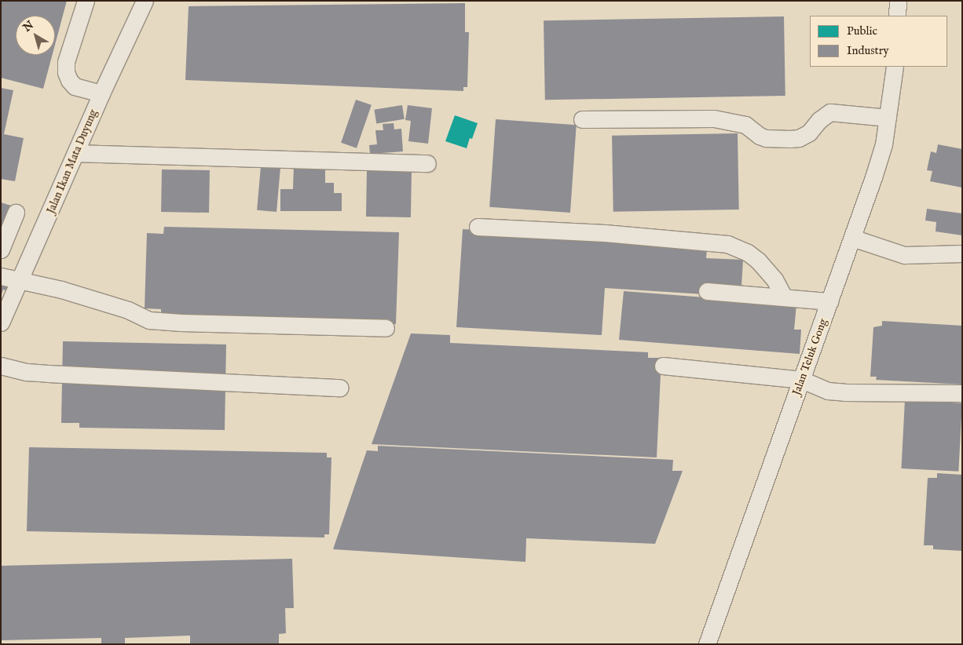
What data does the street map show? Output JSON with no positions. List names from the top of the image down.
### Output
{
  "streets": {
    "street": ["Jalan Ikan Mata Duyung", "Jalan Teluk Gong"]
  },
  "legend": ["Public", "Industry"],
  "north": "top left"
}
